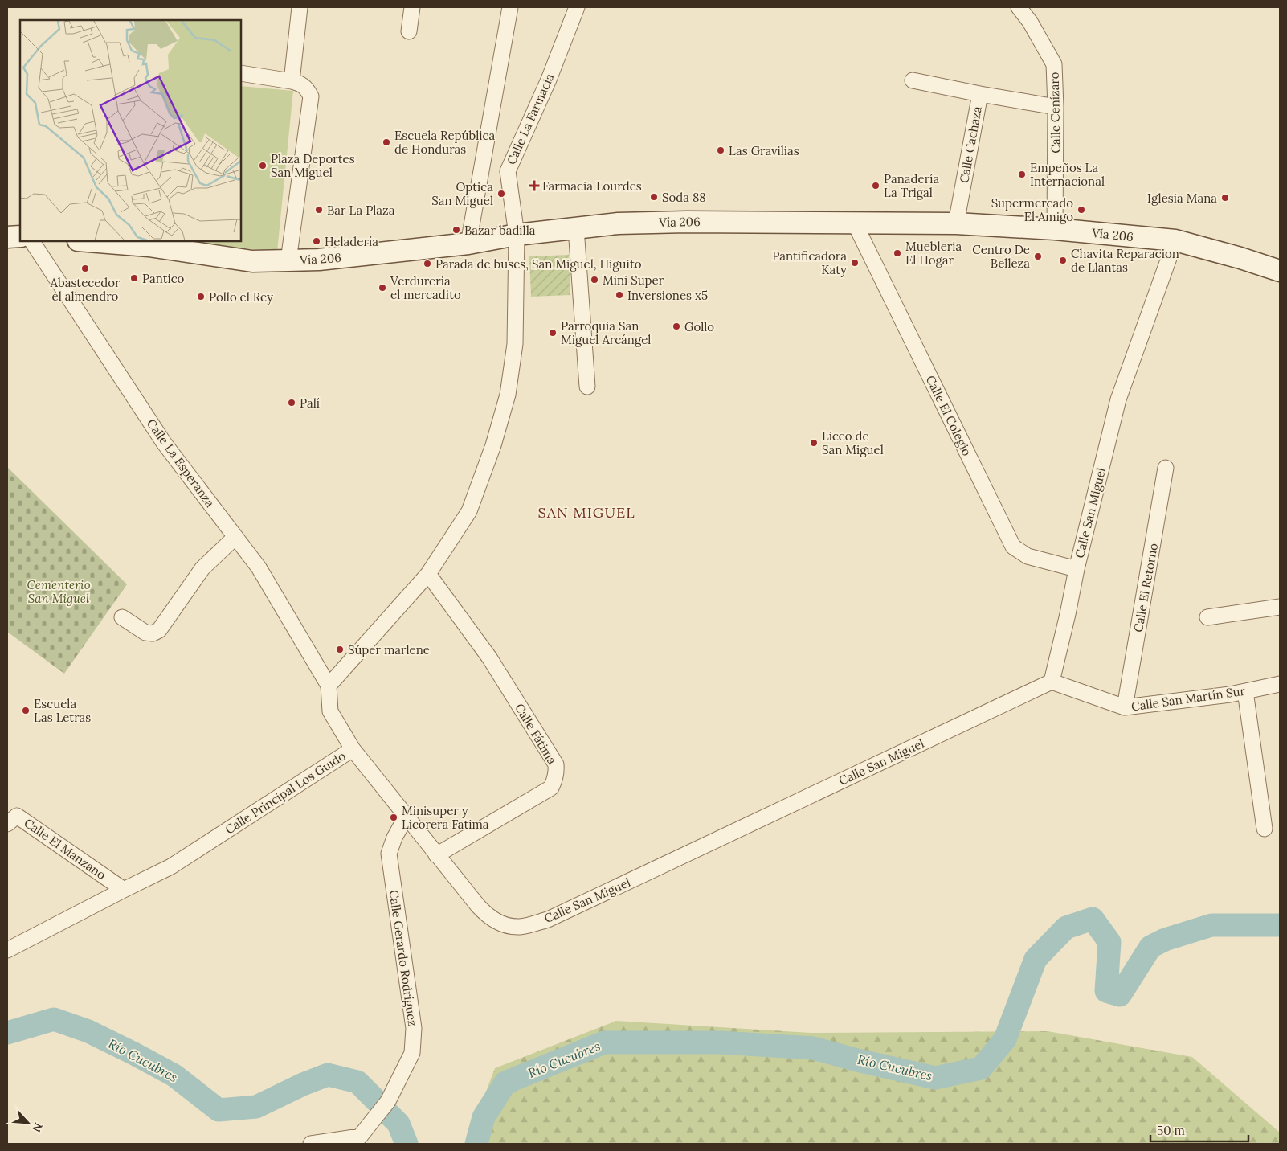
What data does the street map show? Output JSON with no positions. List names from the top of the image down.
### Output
{
  "streets": {
    "main road": ["Vía 206"],
    "street": [
      "Calle Cenízaro",
      "Calle La Farmacia",
      "Calle Cachaza",
      "Calle El Colegio",
      "Calle La Esperanza",
      "Calle San Miguel",
      "Calle El Retorno",
      "Calle San Martín Sur",
      "Calle Fátima",
      "Calle Principal Los Guido",
      "Calle El Manzano",
      "Calle Gerardo Rodríguez"
    ]
  },
  "crossings": [
    ["Calle Cenízaro", "Calle Cachaza"],
    ["Calle Cenízaro", "Vía 206"],
    ["Calle La Farmacia", "Vía 206"],
    ["Calle Cachaza", "Vía 206"],
    ["Vía 206", "Calle El Colegio"],
    ["Vía 206", "Calle San Miguel"],
    ["Calle El Colegio", "Calle San Miguel"],
    ["Calle La Esperanza", "Calle Principal Los Guido"],
    ["Calle San Miguel", "Calle San Martín Sur"],
    ["Calle San Miguel", "Calle Fátima"],
    ["Calle San Miguel", "Calle Principal Los Guido"],
    ["Calle San Miguel", "Calle Gerardo Rodríguez"],
    ["Calle El Retorno", "Calle San Martín Sur"],
    ["Calle Principal Los Guido", "Calle El Manzano"]
  ],
  "districts": ["SAN MIGUEL"],
  "water": ["Río Cucubres"],
  "parks": ["Cementerio San Miguel"],
  "places": {
    "other": [
      "Escuela República de Honduras",
      "Las Gravilias",
      "Plaza Deportes San Miguel",
      "Empeños La Internacional",
      "Panadería La Trigal",
      "Optica San Miguel",
      "Soda 88",
      "Iglesia Mana",
      "Bar La Plaza",
      "Supermercado El Amigo",
      "Bazar badilla",
      "Heladería",
      "Muebleria El Hogar",
      "Centro De Belleza",
      "Chavita Reparacion de Llantas",
      "Pantificadora Katy",
      "Parada de buses, San Miguel, Higuito",
      "Abastecedor el almendro",
      "Pantico",
      "Mini Super",
      "Verdureria el mercadito",
      "Inversiones x5",
      "Pollo el Rey",
      "Gollo",
      "Parroquia San Miguel Arcángel",
      "Palí",
      "Liceo de San Miguel",
      "Súper marlene",
      "Escuela Las Letras",
      "Minisuper y Licorera Fatima"
    ],
    "health": ["Farmacia Lourdes"]
  },
  "scale_bar": "50 m",
  "north": "bottom right"
}
